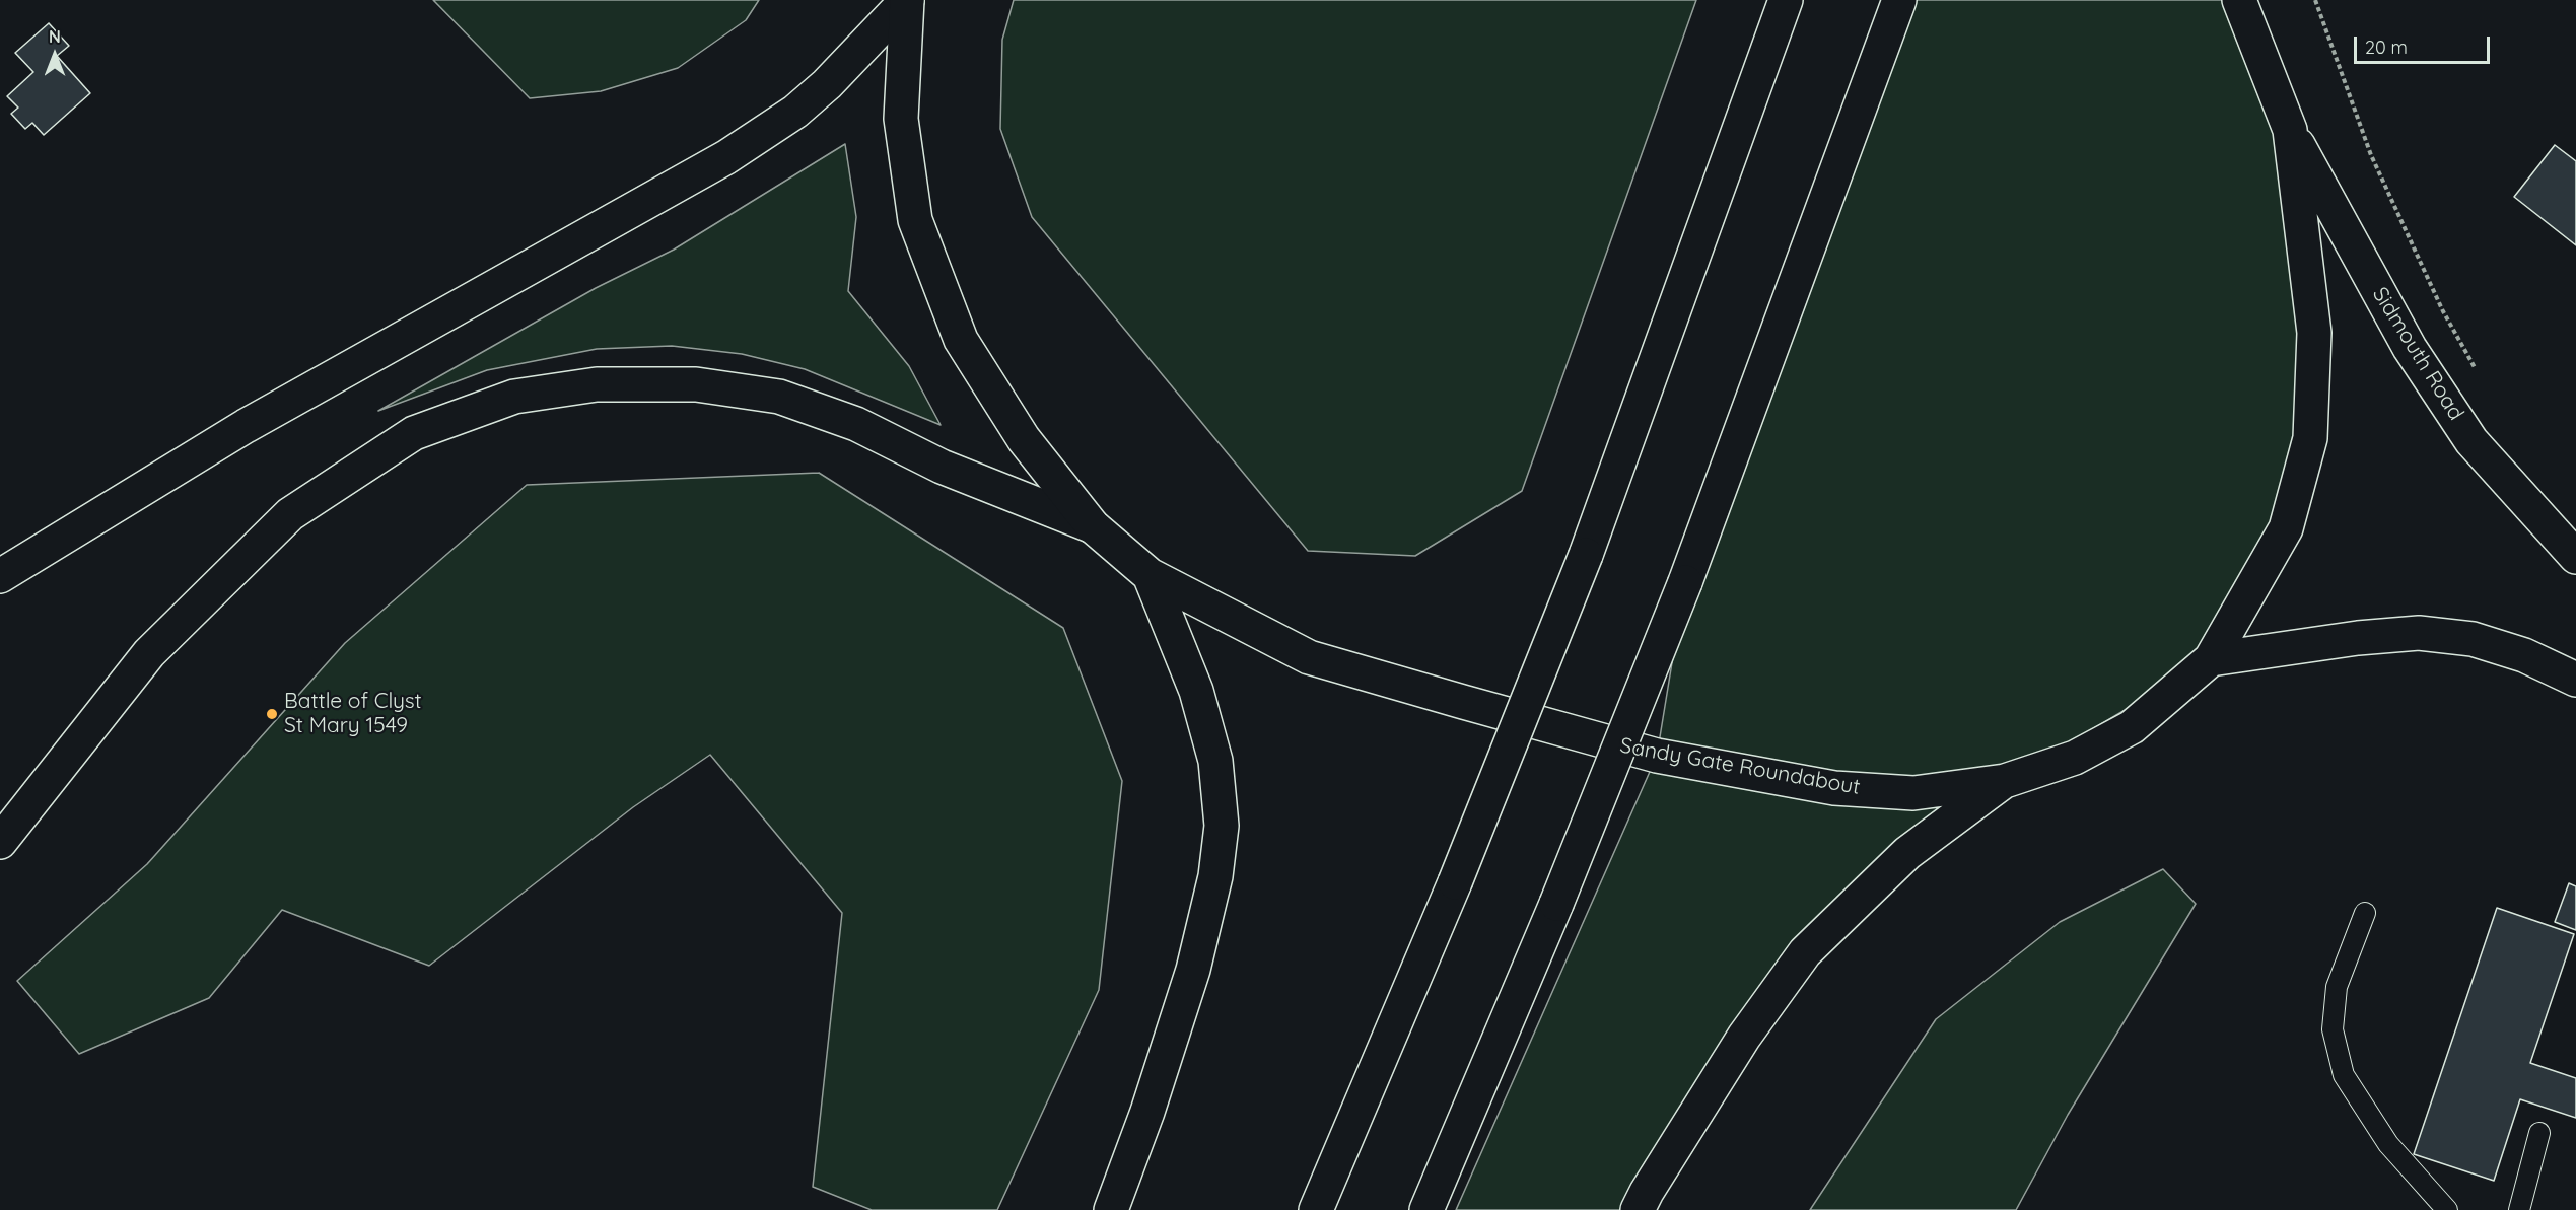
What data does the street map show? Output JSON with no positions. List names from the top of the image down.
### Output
{
  "streets": {
    "main road": ["Sidmouth Road", "Sandy Gate Roundabout"]
  },
  "crossings": [
    ["Sidmouth Road", "Sandy Gate Roundabout"]
  ],
  "places": ["Battle of Clyst St Mary 1549"],
  "scale_bar": "20 m",
  "north": "top"
}
